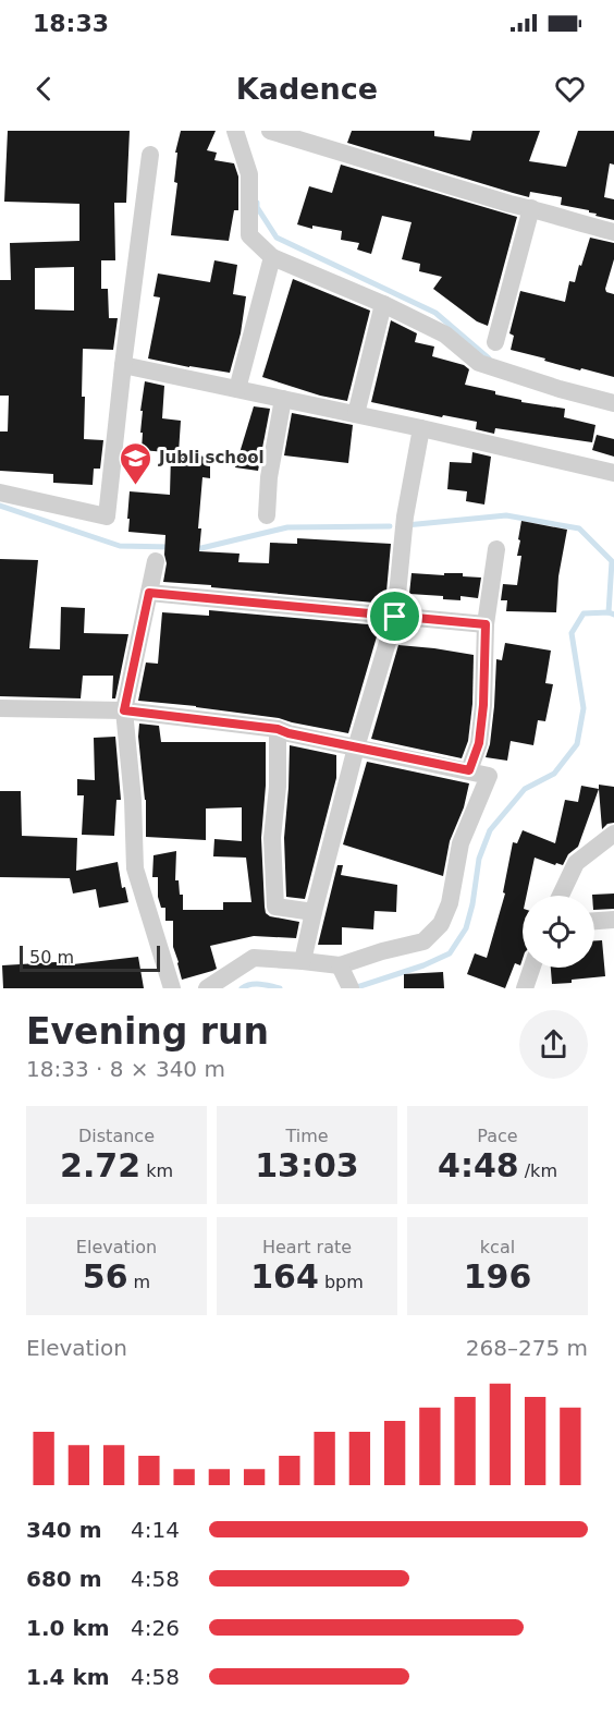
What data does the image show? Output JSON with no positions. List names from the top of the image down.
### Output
{
  "places": {
    "school or university": ["Jubli school"]
  },
  "scale_bar": "50 m",
  "page": {
    "status": "18:33",
    "header": "Kadence",
    "scale": "50 m",
    "heading": ["Evening run", "18:33 · 8 × 340 m"],
    "stats": [
      ["Distance", "2.72 km"],
      ["Time", "13:03"],
      ["Pace", "4:48 /km"],
      ["Elevation", "56 m"],
      ["Heart rate", "164 bpm"],
      ["kcal", "196"]
    ],
    "chart": ["Elevation", "268–275 m"],
    "list": [
      {
        "name": "340 m",
        "note": "4:14"
      },
      {
        "name": "680 m",
        "note": "4:58"
      },
      {
        "name": "1.0 km",
        "note": "4:26"
      },
      {
        "name": "1.4 km",
        "note": "4:58"
      }
    ]
  }
}
